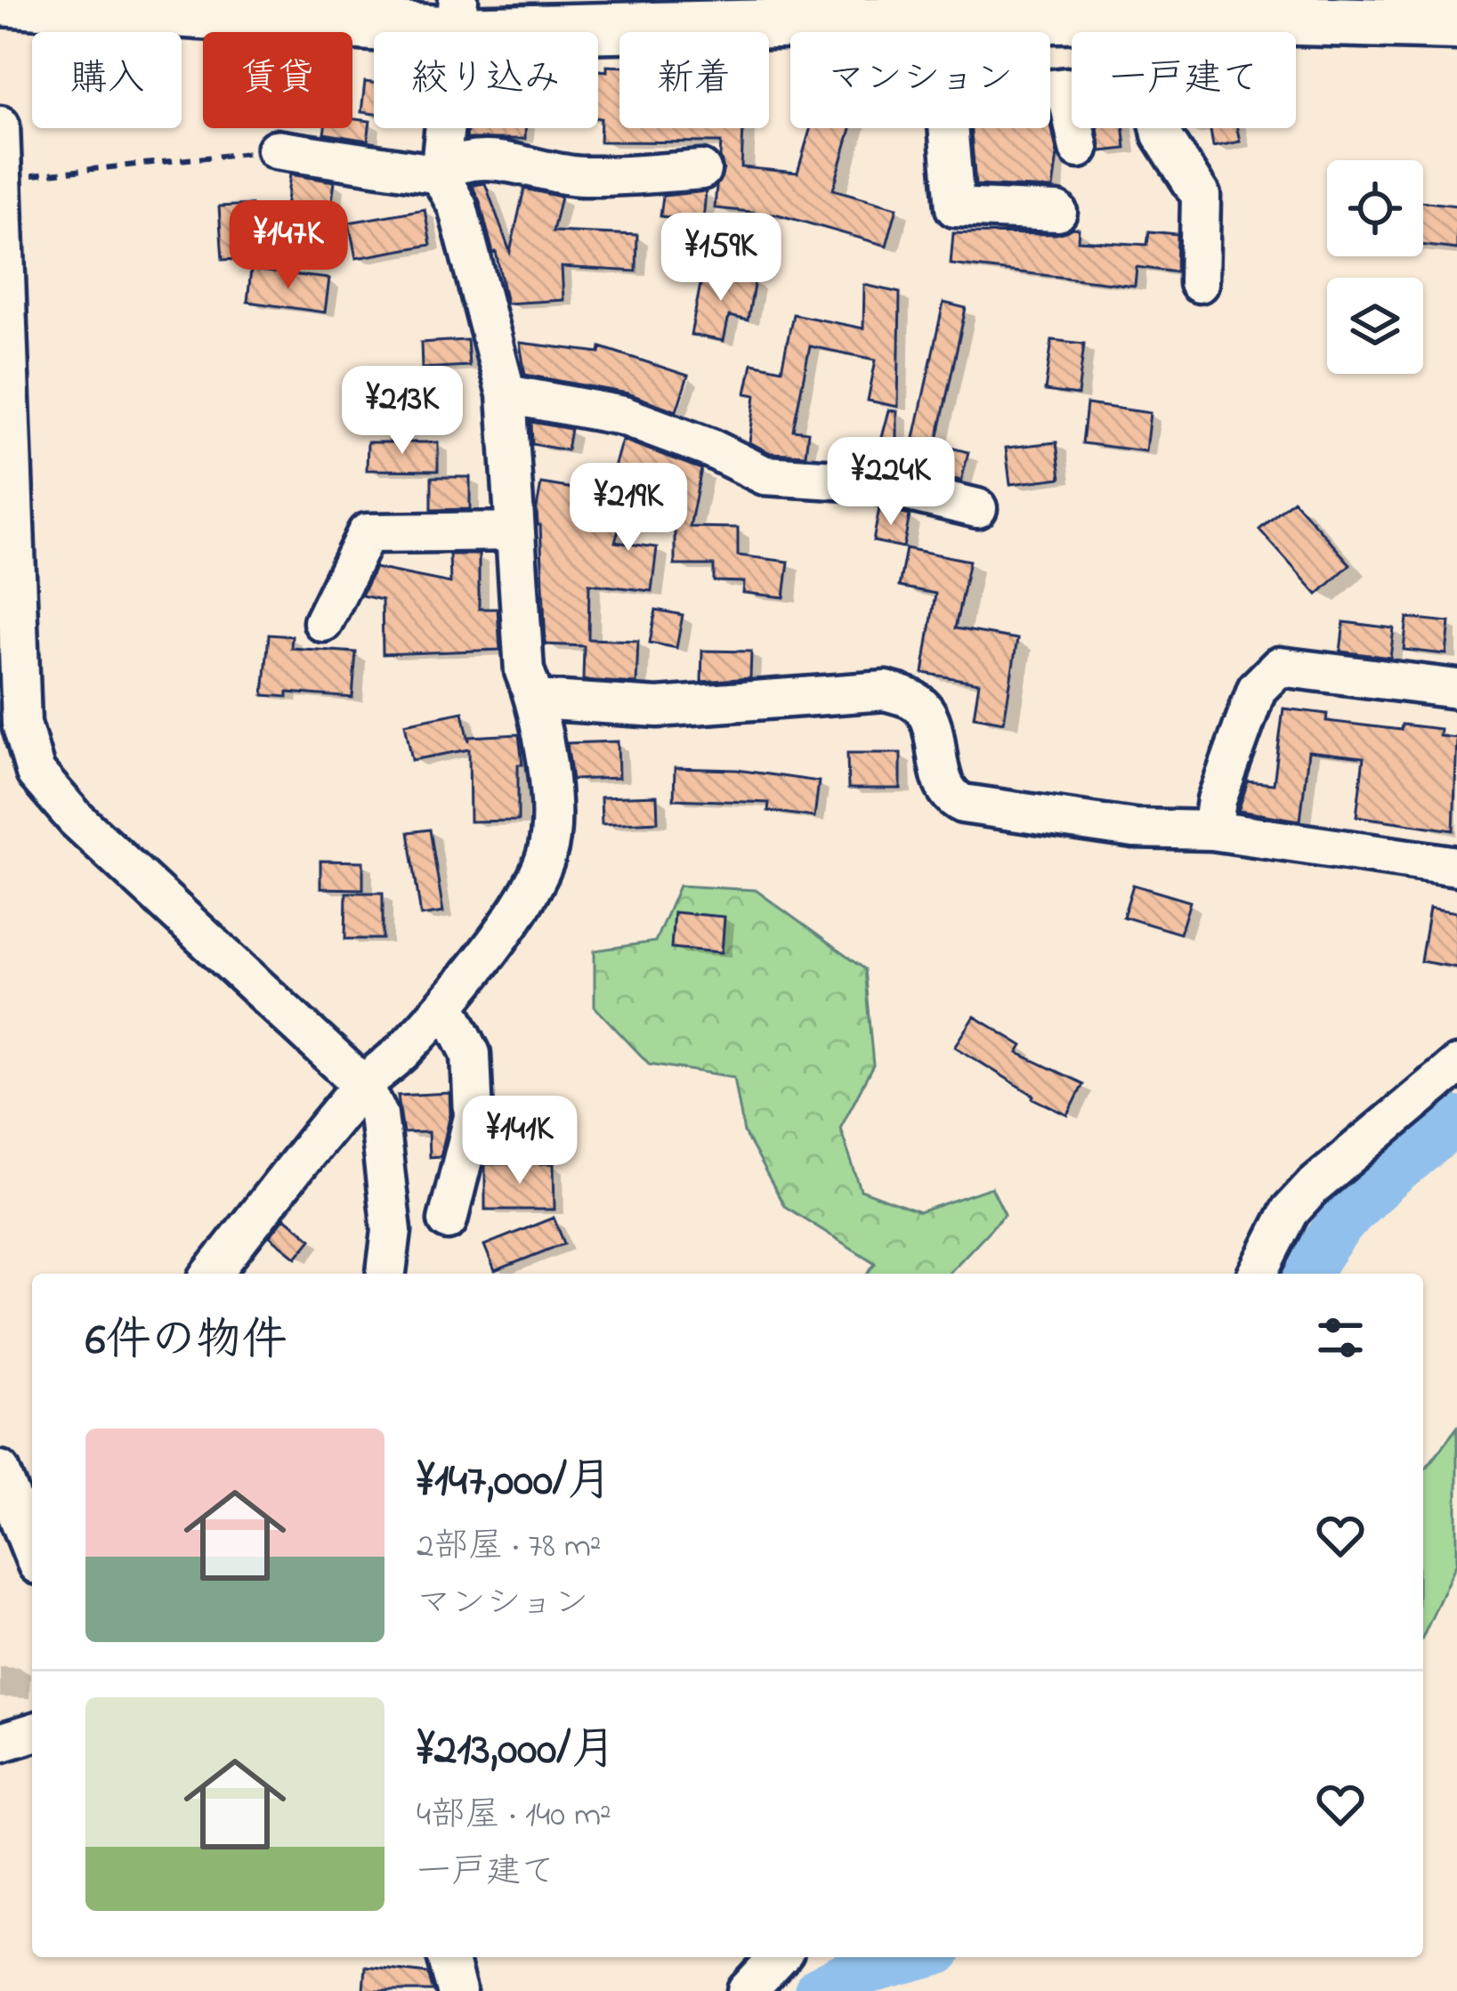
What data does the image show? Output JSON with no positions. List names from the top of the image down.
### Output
{
  "page": {
    "chip": [
      "購入",
      "賃貸",
      "絞り込み",
      "新着",
      "マンション",
      "一戸建て"
    ],
    "price": [
      "¥147K",
      "¥159K",
      "¥213K",
      "¥224K",
      "¥219K",
      "¥141K"
    ],
    "heading": "6件の物件",
    "list": [
      {
        "name": "¥147,000/月",
        "note": "2部屋 · 78 m² · マンション"
      },
      {
        "name": "¥213,000/月",
        "note": "4部屋 · 140 m² · 一戸建て"
      }
    ]
  }
}
